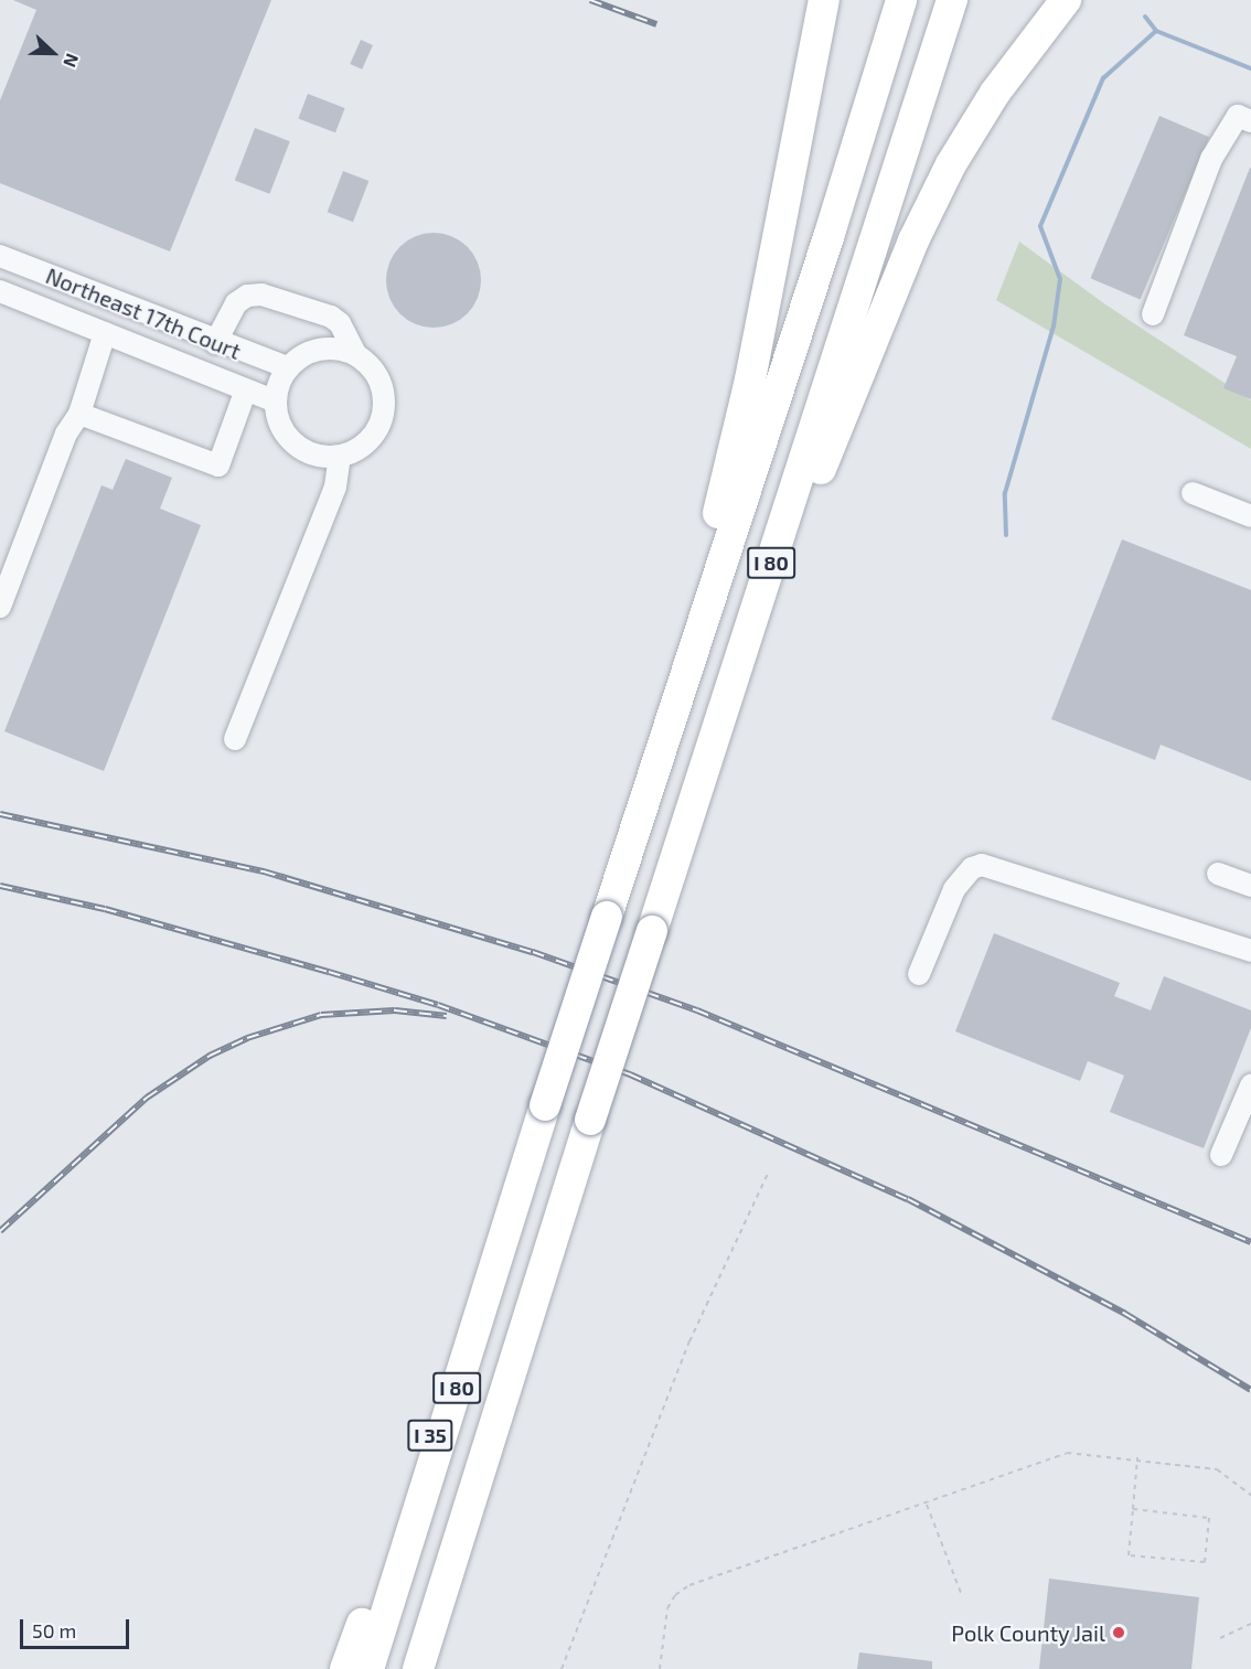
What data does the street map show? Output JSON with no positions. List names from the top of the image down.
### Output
{
  "streets": {
    "highway": ["I 80", "I 35"],
    "street": ["Northeast 17th Court"]
  },
  "crossings": [
    ["I 80", "I 35"]
  ],
  "places": ["Polk County Jail"],
  "scale_bar": "50 m",
  "north": "right"
}
